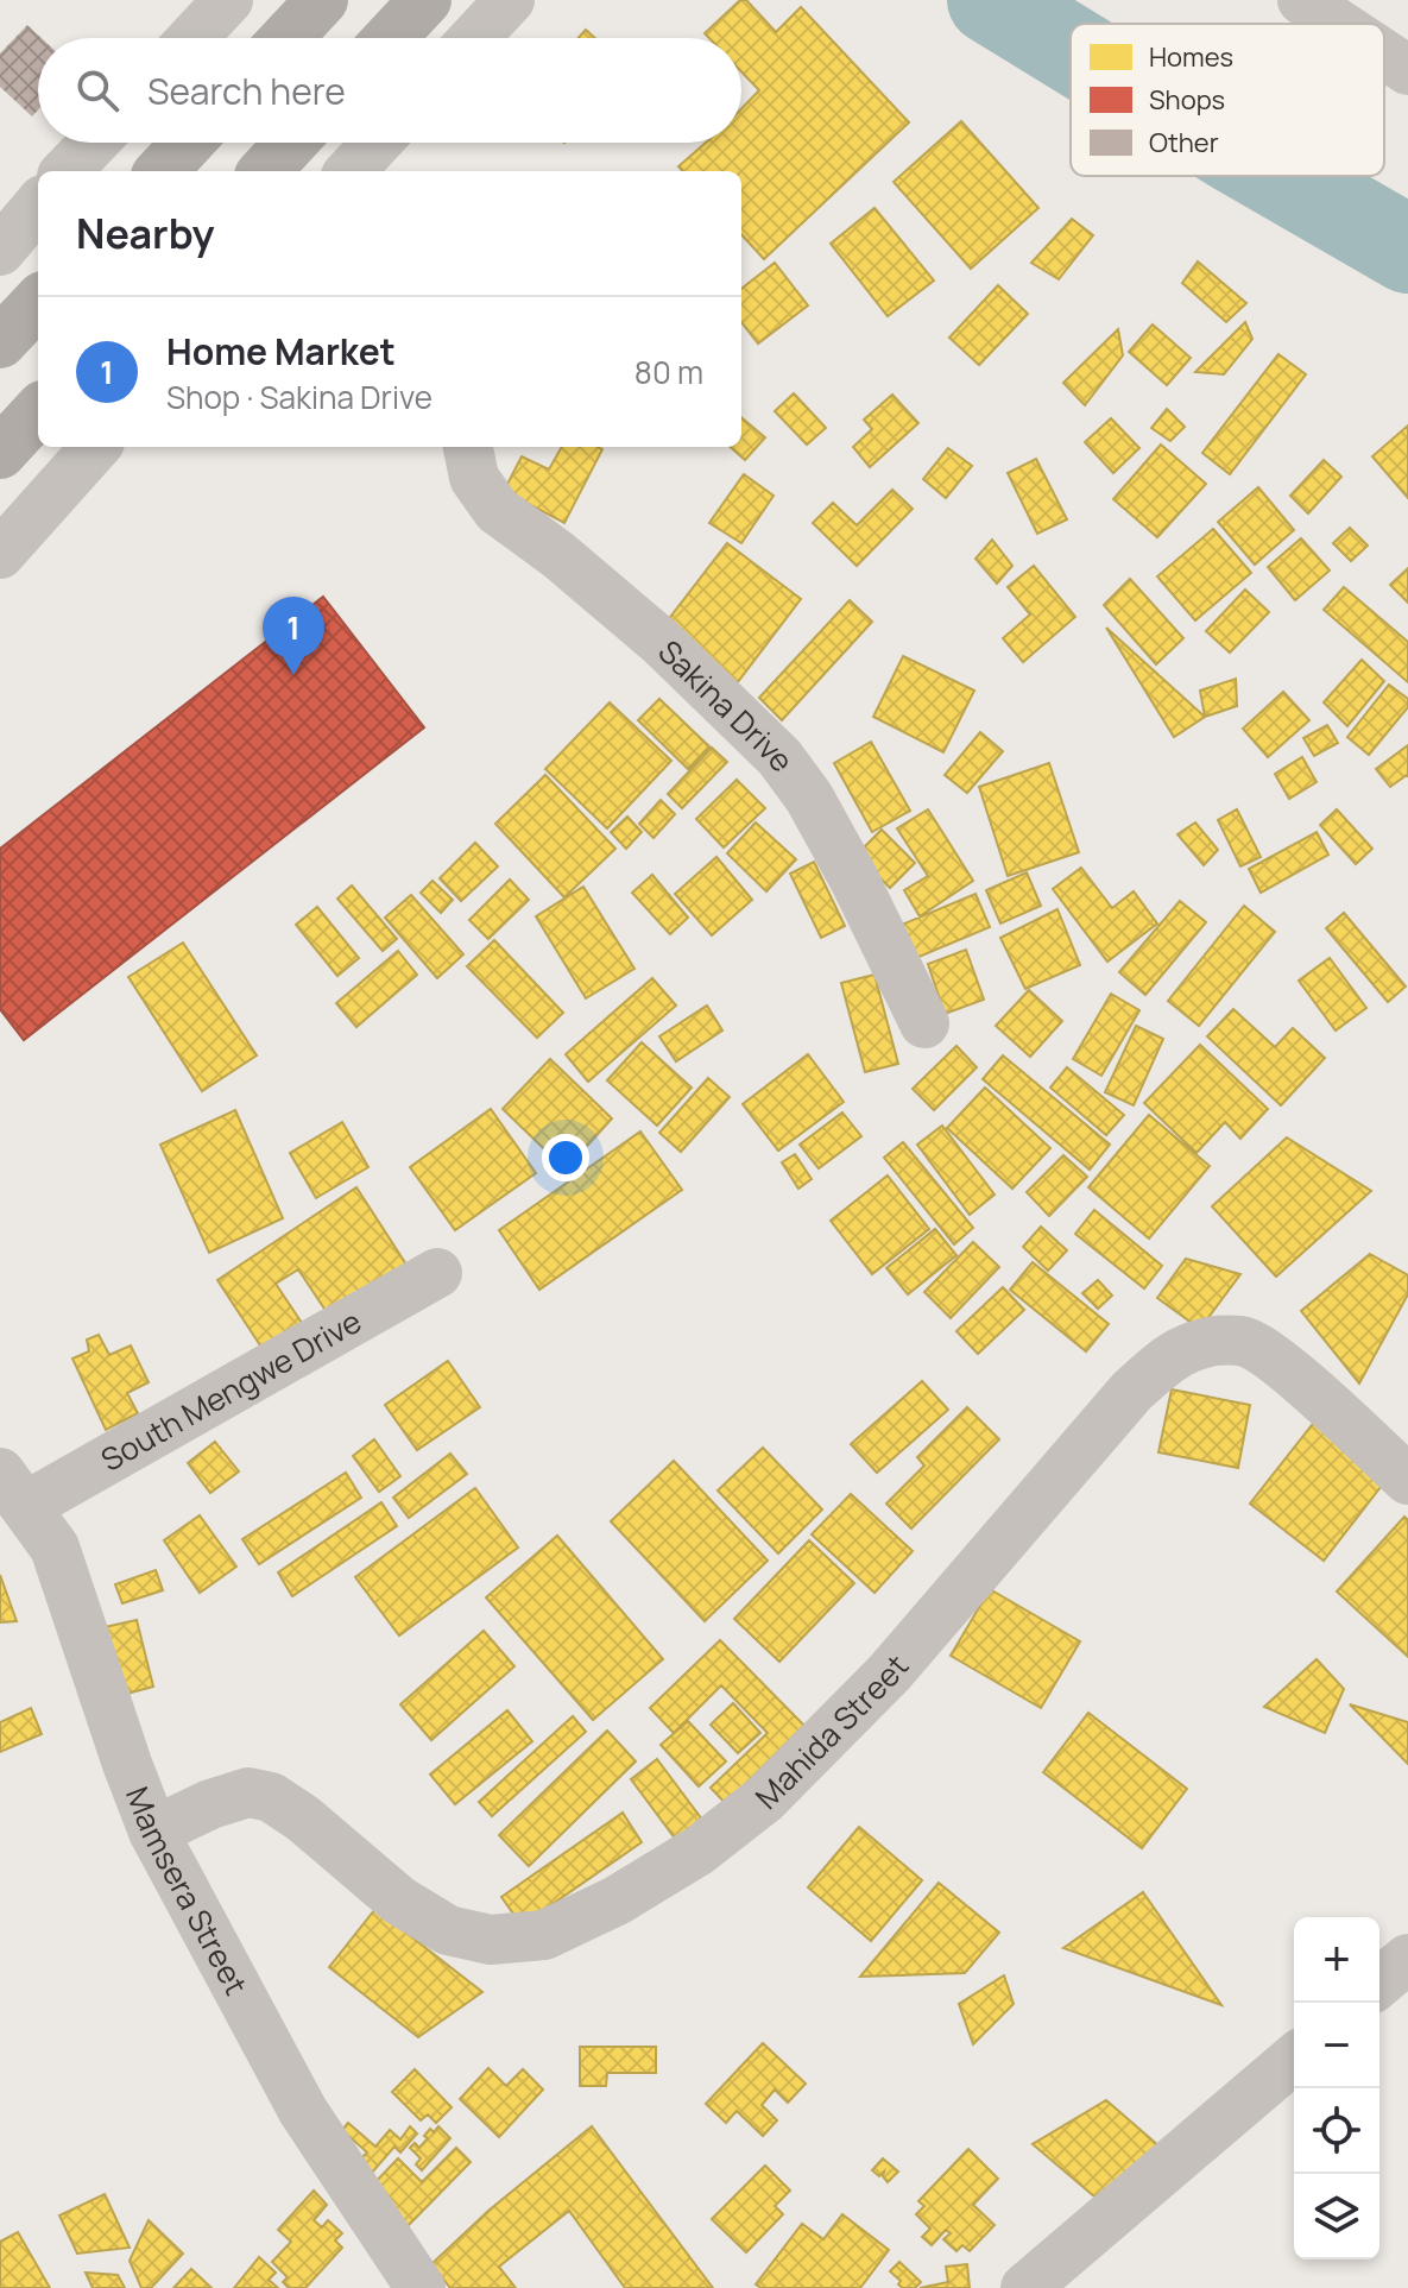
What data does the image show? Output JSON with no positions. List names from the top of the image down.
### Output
{
  "streets": {
    "street": [
      "Sakina Drive",
      "South Mengwe Drive",
      "Mahida Street",
      "Mamsera Street"
    ]
  },
  "crossings": [
    ["South Mengwe Drive", "Mamsera Street"],
    ["Mahida Street", "Mamsera Street"]
  ],
  "legend": ["Homes", "Shops", "Other"],
  "page": {
    "search": "Search here",
    "heading": "Nearby",
    "list": [
      {
        "mark": "1",
        "name": "Home Market",
        "note": "Shop · Sakina Drive",
        "value": "80 m"
      }
    ],
    "pins": "1",
    "map_buttons": ["+", "−"]
  }
}
